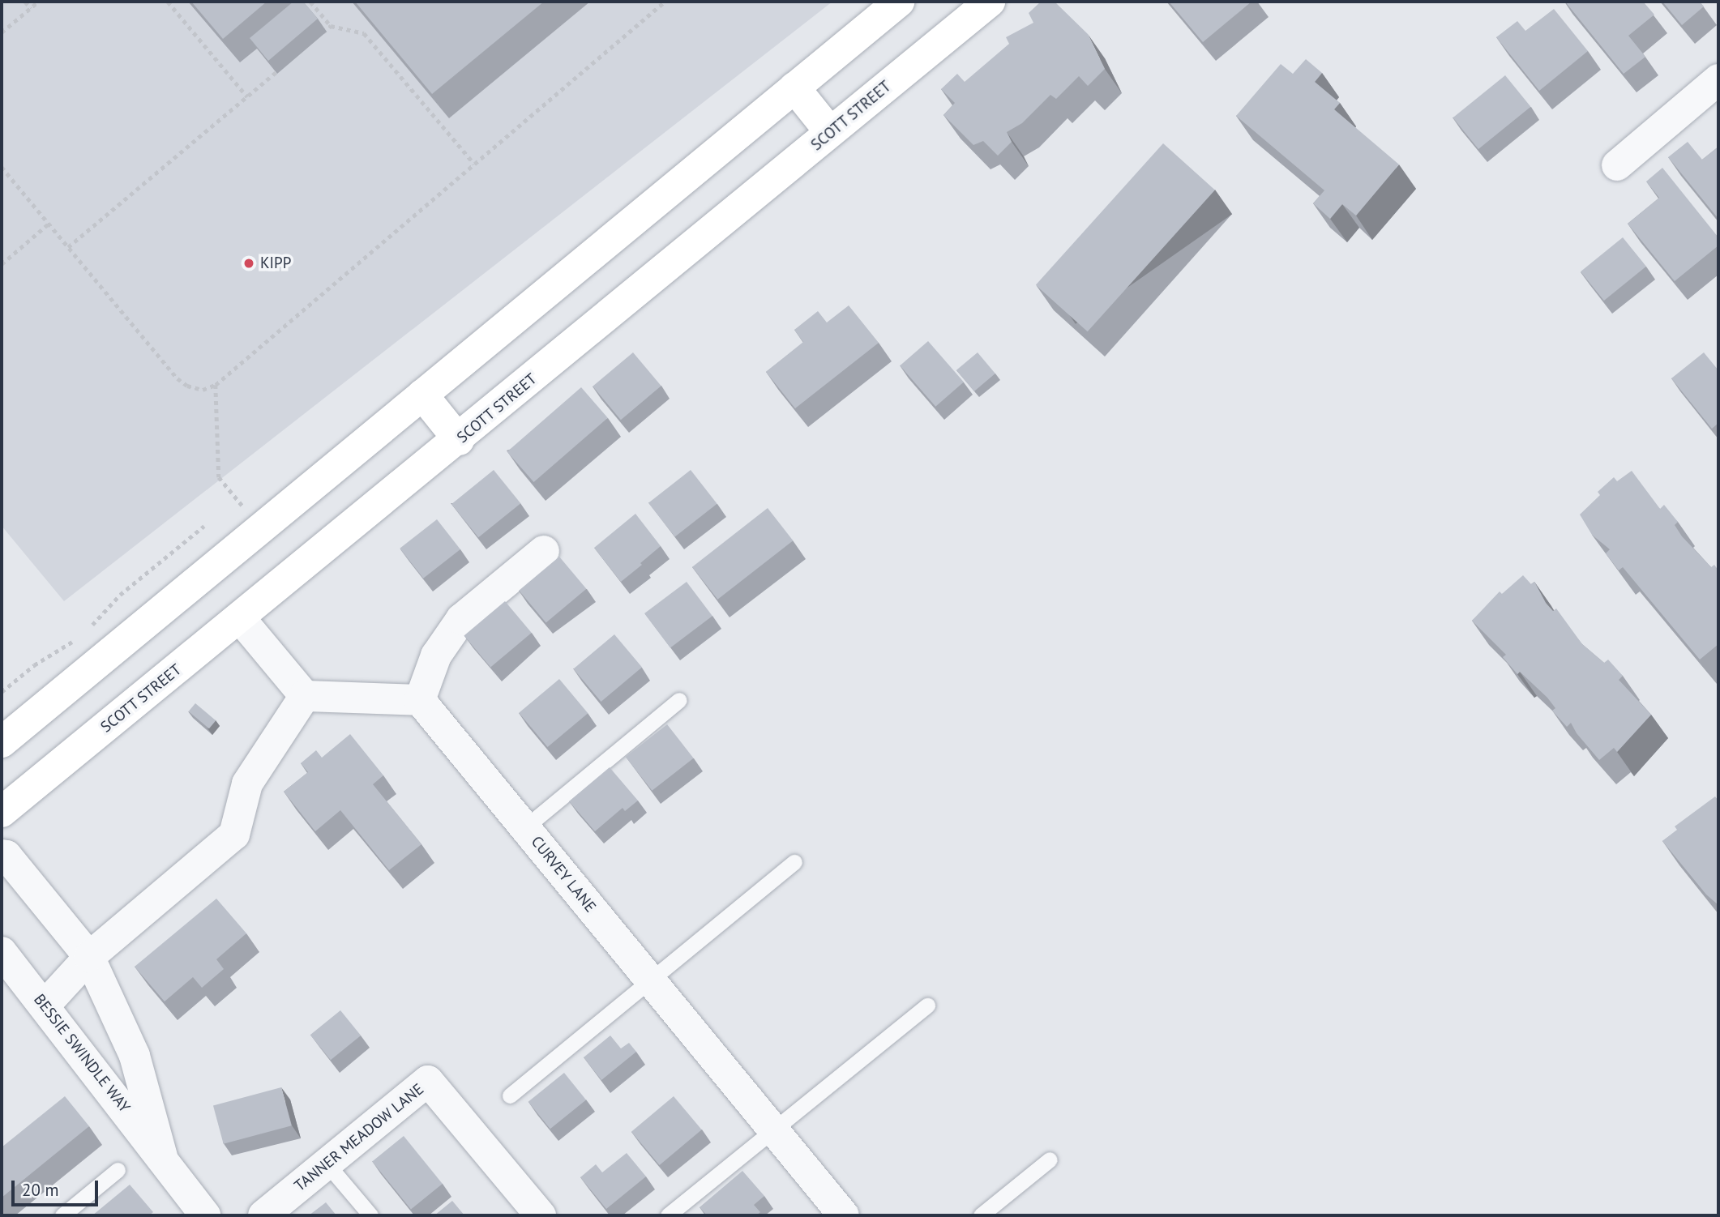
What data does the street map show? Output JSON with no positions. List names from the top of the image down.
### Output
{
  "streets": {
    "main road": ["SCOTT STREET"],
    "street": ["CURVEY LANE", "BESSIE SWINDLE WAY", "TANNER MEADOW LANE"]
  },
  "places": ["KIPP"],
  "scale_bar": "20 m"
}
